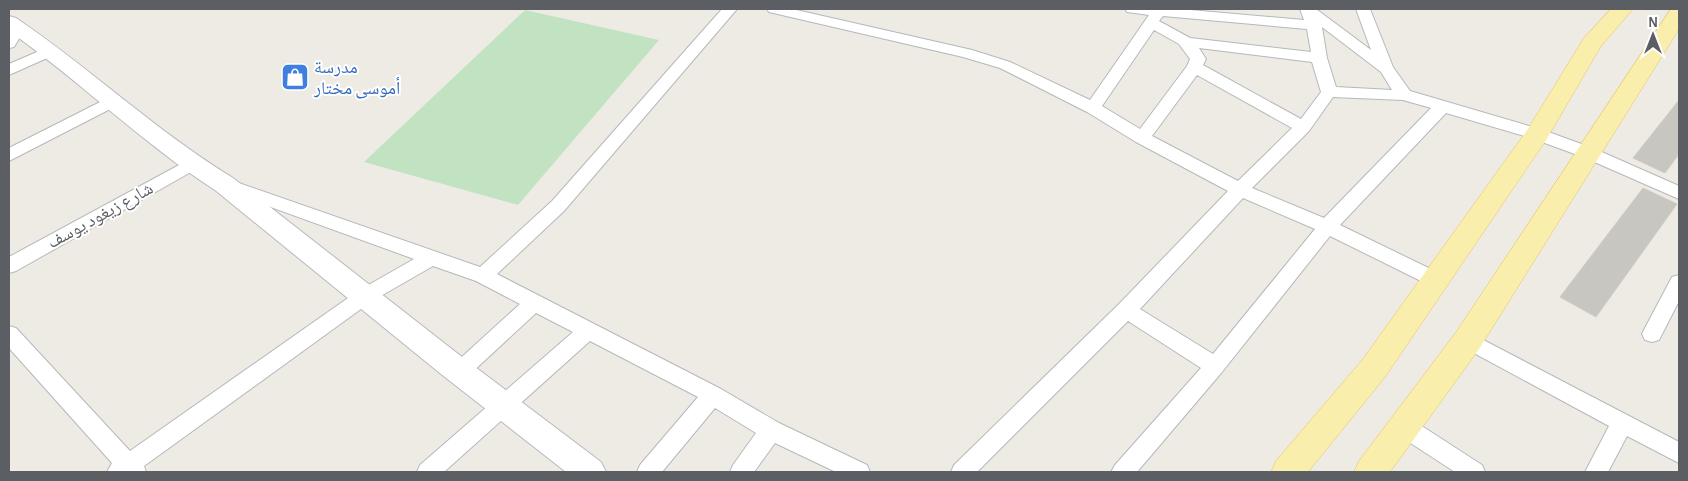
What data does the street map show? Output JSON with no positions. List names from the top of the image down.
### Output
{
  "streets": {
    "street": ["شارع زيغود يوسف"]
  },
  "places": {
    "shop": ["مدرسة أموسى مختار"]
  },
  "north": "top"
}
